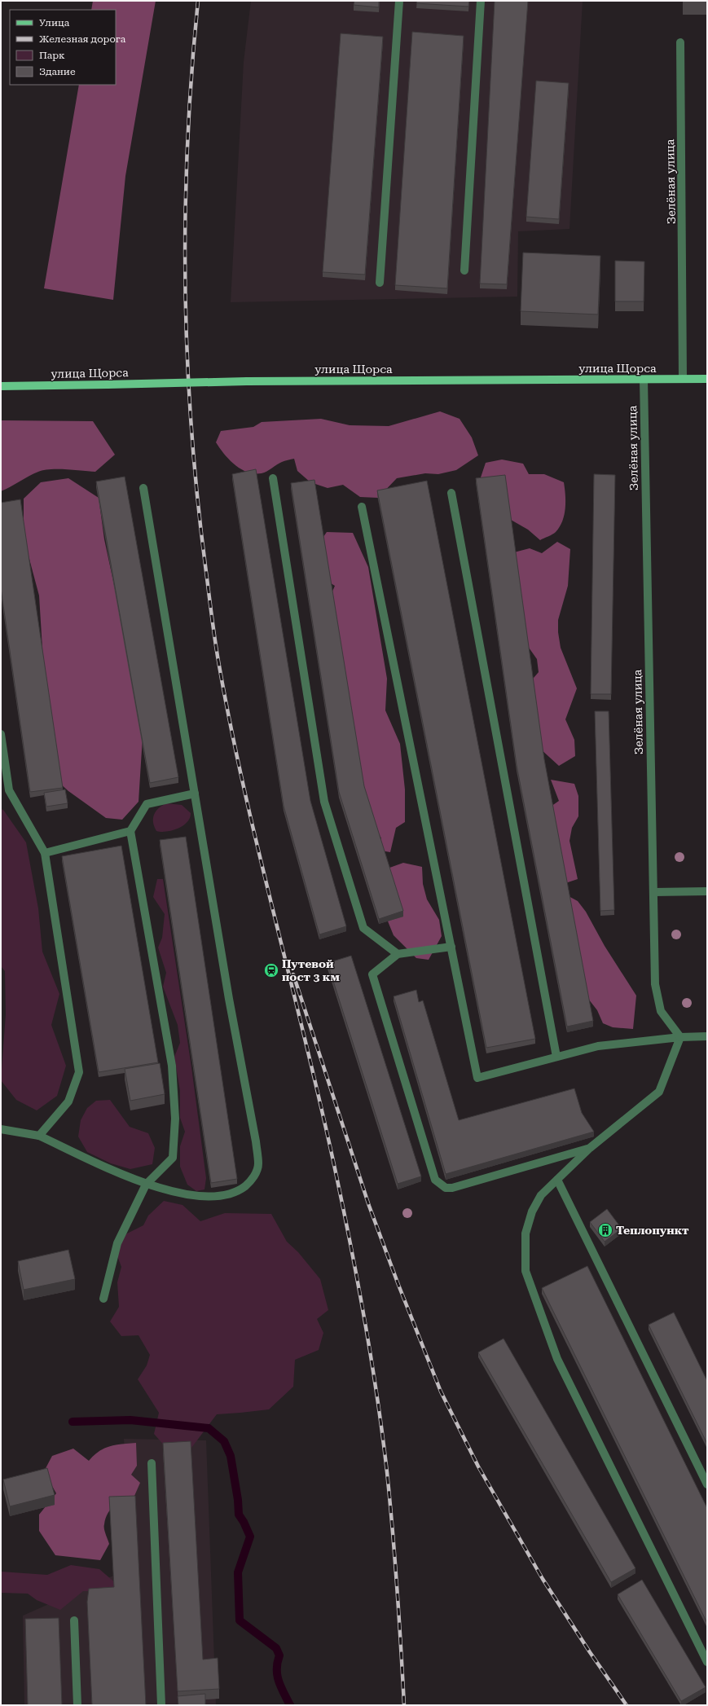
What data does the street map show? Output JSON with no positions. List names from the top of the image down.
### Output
{
  "streets": {
    "main road": ["улица Щорса"],
    "street": ["Зелёная улица"]
  },
  "crossings": [
    ["Зелёная улица", "улица Щорса"]
  ],
  "places": {
    "station": ["Путевой пост 3 км"],
    "building": ["Теплопункт"]
  },
  "legend": [
    "Улица",
    "Железная дорога",
    "Парк",
    "Здание"
  ]
}
